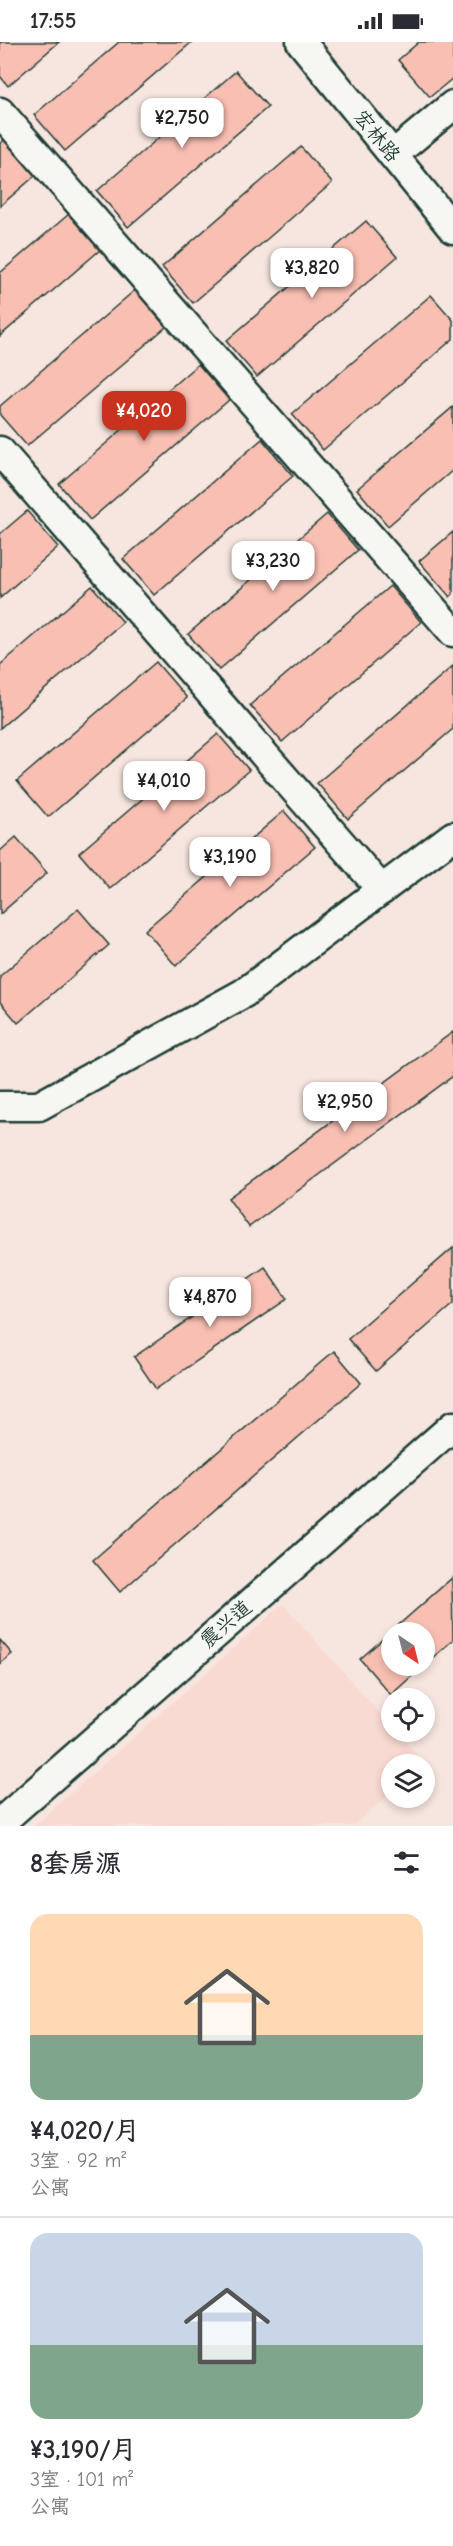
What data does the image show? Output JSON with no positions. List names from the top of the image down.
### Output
{
  "streets": {
    "street": ["宏林路", "震兴道"]
  },
  "north": "bottom right",
  "page": {
    "status": "17:55",
    "price": [
      "¥2,750",
      "¥3,820",
      "¥4,020",
      "¥3,230",
      "¥4,010",
      "¥3,190",
      "¥2,950",
      "¥4,870"
    ],
    "heading": "8套房源",
    "list": [
      {
        "name": "¥4,020/月",
        "note": "3室 · 92 m² · 公寓"
      },
      {
        "name": "¥3,190/月",
        "note": "3室 · 101 m² · 公寓"
      }
    ]
  }
}
